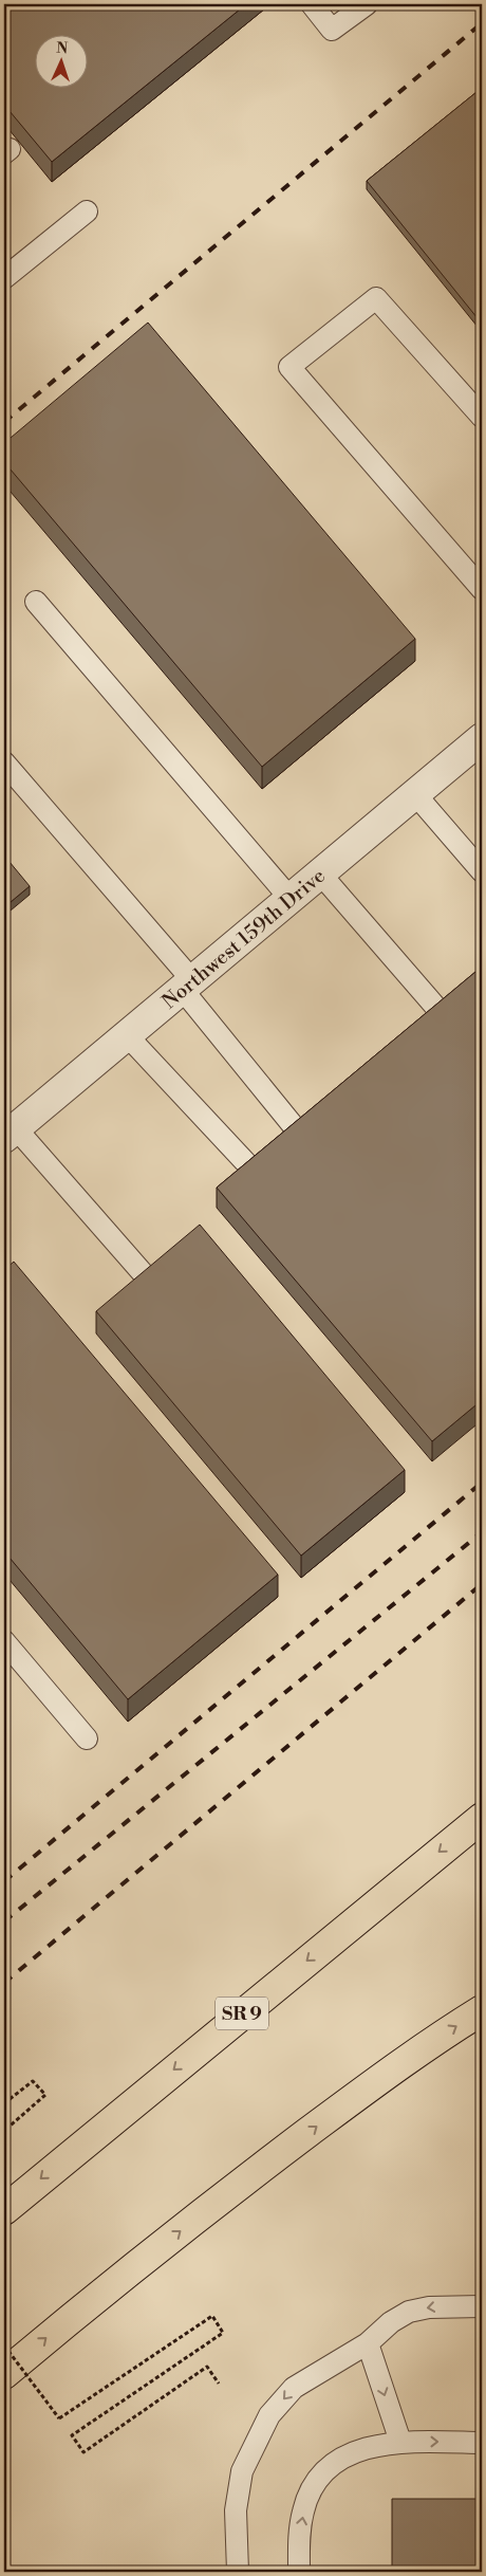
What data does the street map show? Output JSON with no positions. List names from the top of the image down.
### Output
{
  "streets": {
    "main road": ["SR 9"],
    "street": ["Northwest 159th Drive"]
  },
  "north": "top"
}
